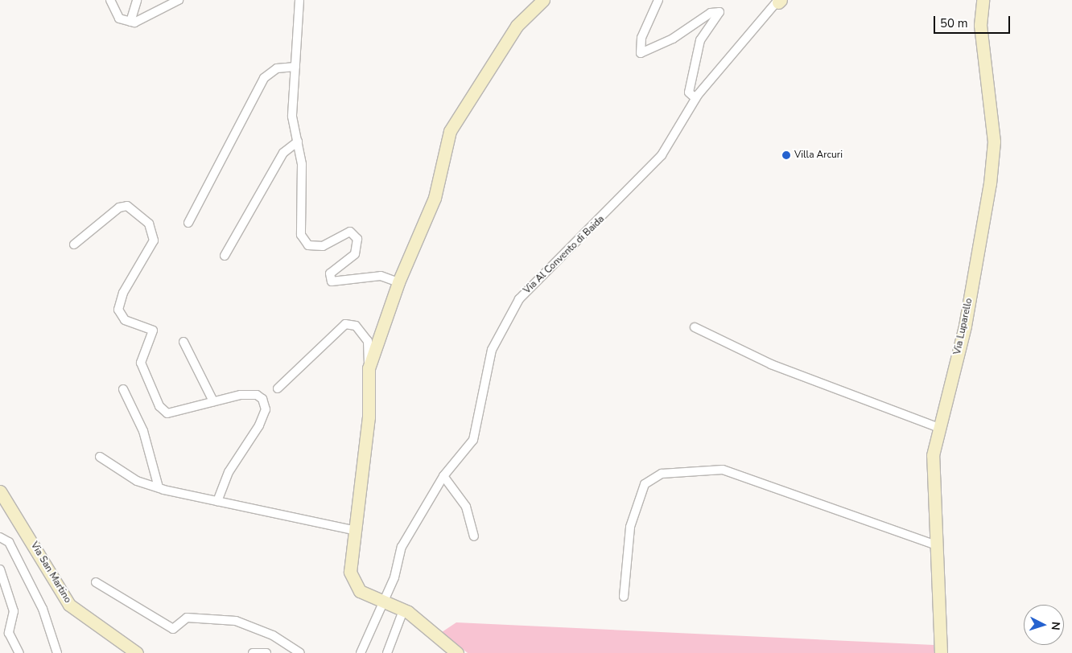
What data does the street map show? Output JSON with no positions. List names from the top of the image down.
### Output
{
  "streets": {
    "street": ["Via Al Convento di Baida", "Via Luparello", "Via San Martino"]
  },
  "places": ["Villa Arcuri"],
  "scale_bar": "50 m",
  "north": "right"
}
